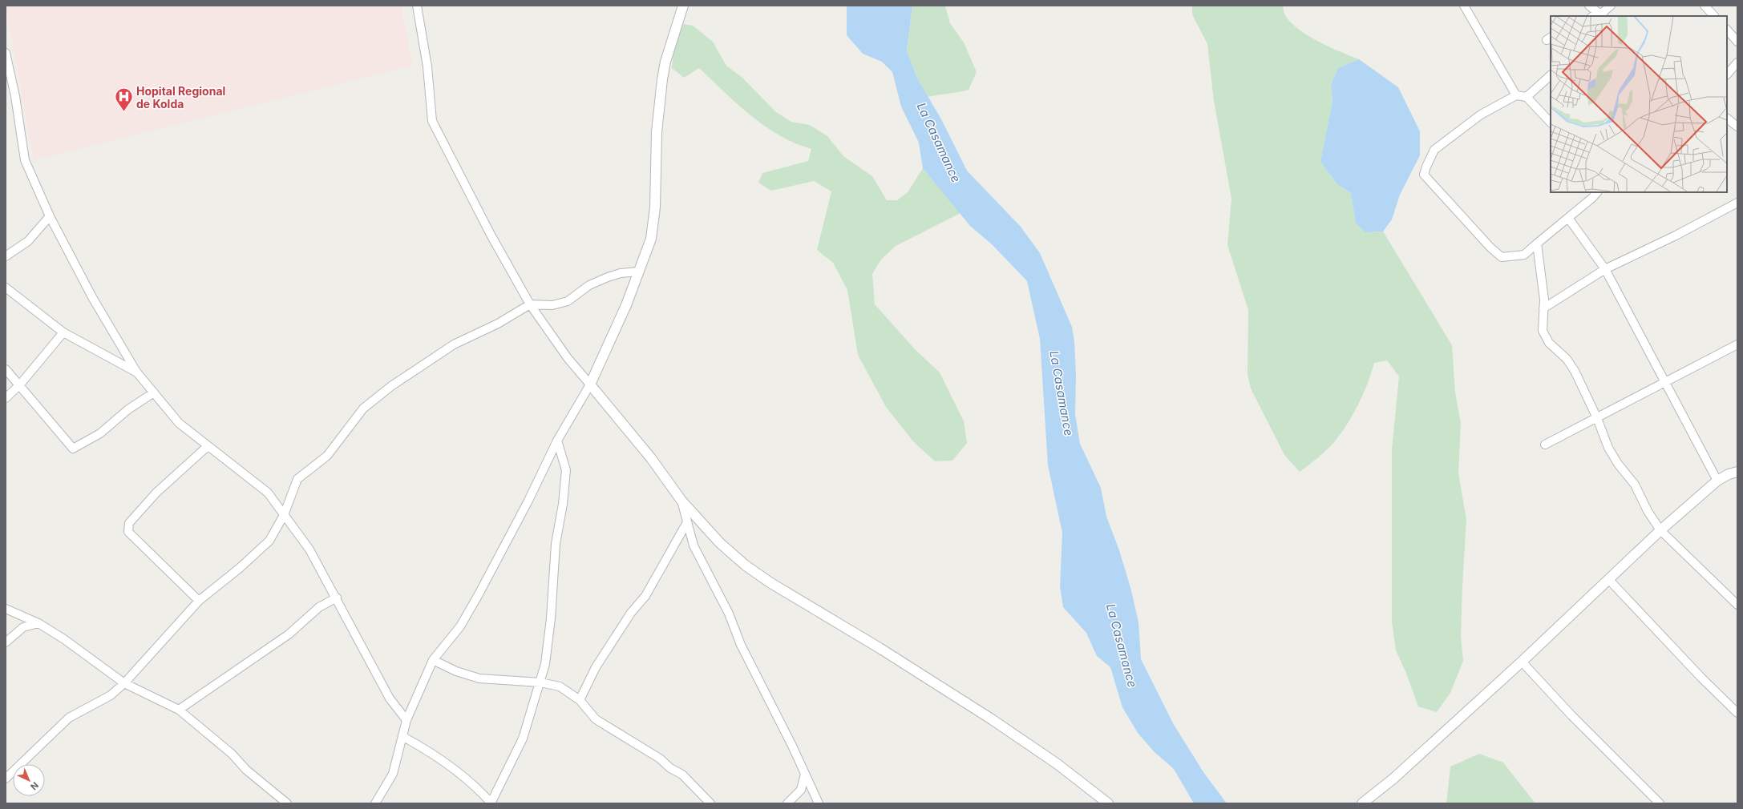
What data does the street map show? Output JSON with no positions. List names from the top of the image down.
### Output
{
  "water": ["La Casamance"],
  "places": {
    "hospital": ["Hopital Regional de Kolda"]
  },
  "north": "bottom right"
}
